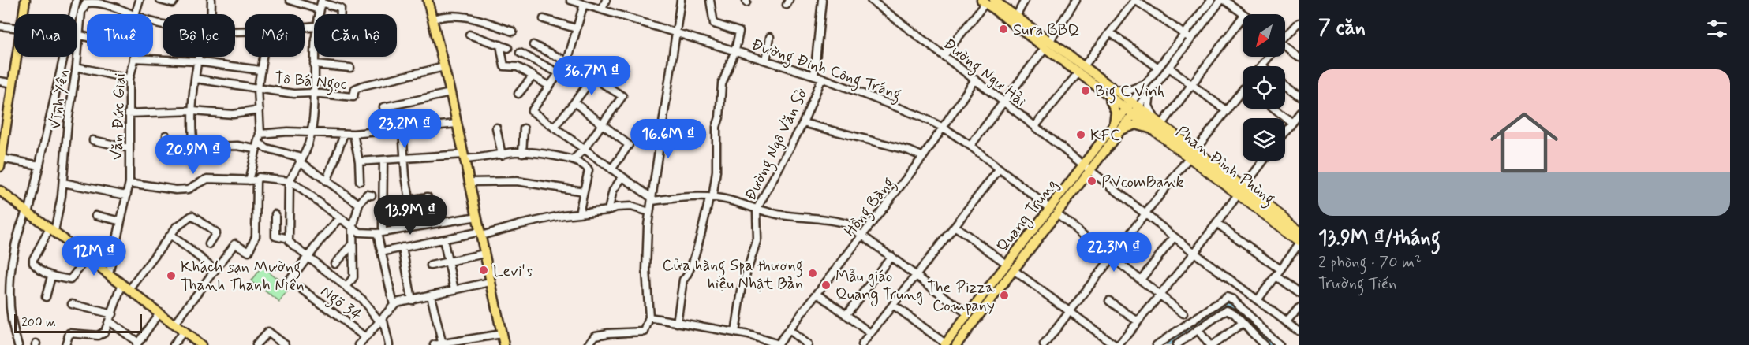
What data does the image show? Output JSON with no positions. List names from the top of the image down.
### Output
{
  "streets": {
    "highway": ["Phan Đình Phùng"],
    "main road": ["Quang Trung"],
    "street": [
      "Đường Đinh Công Tráng",
      "Đường Ngư Hải",
      "Tô Bá Ngọc",
      "Vĩnh Yên",
      "Văn Đức Giai",
      "Đường Ngô Văn Sở",
      "Hồng Bàng",
      "Ngõ 34"
    ]
  },
  "crossings": [
    ["Đường Đinh Công Tráng", "Đường Ngô Văn Sở"],
    ["Đường Đinh Công Tráng", "Hồng Bàng"],
    ["Đường Đinh Công Tráng", "Quang Trung"],
    ["Đường Ngư Hải", "Hồng Bàng"],
    ["Đường Ngư Hải", "Quang Trung"],
    ["Phan Đình Phùng", "Quang Trung"]
  ],
  "places": [
    "Sura BBQ",
    "Big C Vinh",
    "KFC",
    "PVcomBank",
    "Levi's",
    "Cửa hàng Spa thương hiệu Nhật Bản",
    "Khách sạn Mường Thanh Thanh Niên",
    "Mẫu giáo Quang Trung",
    "The Pizza Company"
  ],
  "scale_bar": "200 m",
  "north": "bottom left",
  "page": {
    "heading": "7 căn",
    "chip": [
      "Mua",
      "Thuê",
      "Bộ lọc",
      "Mới",
      "Căn hộ"
    ],
    "price": [
      "36.7M ₫",
      "23.2M ₫",
      "16.6M ₫",
      "20.9M ₫",
      "13.9M ₫",
      "22.3M ₫",
      "12M ₫"
    ],
    "list": [
      {
        "name": "13.9M ₫/tháng",
        "note": "2 phòng · 70 m² · Trường Tiến"
      }
    ],
    "scale": "200 m"
  }
}
